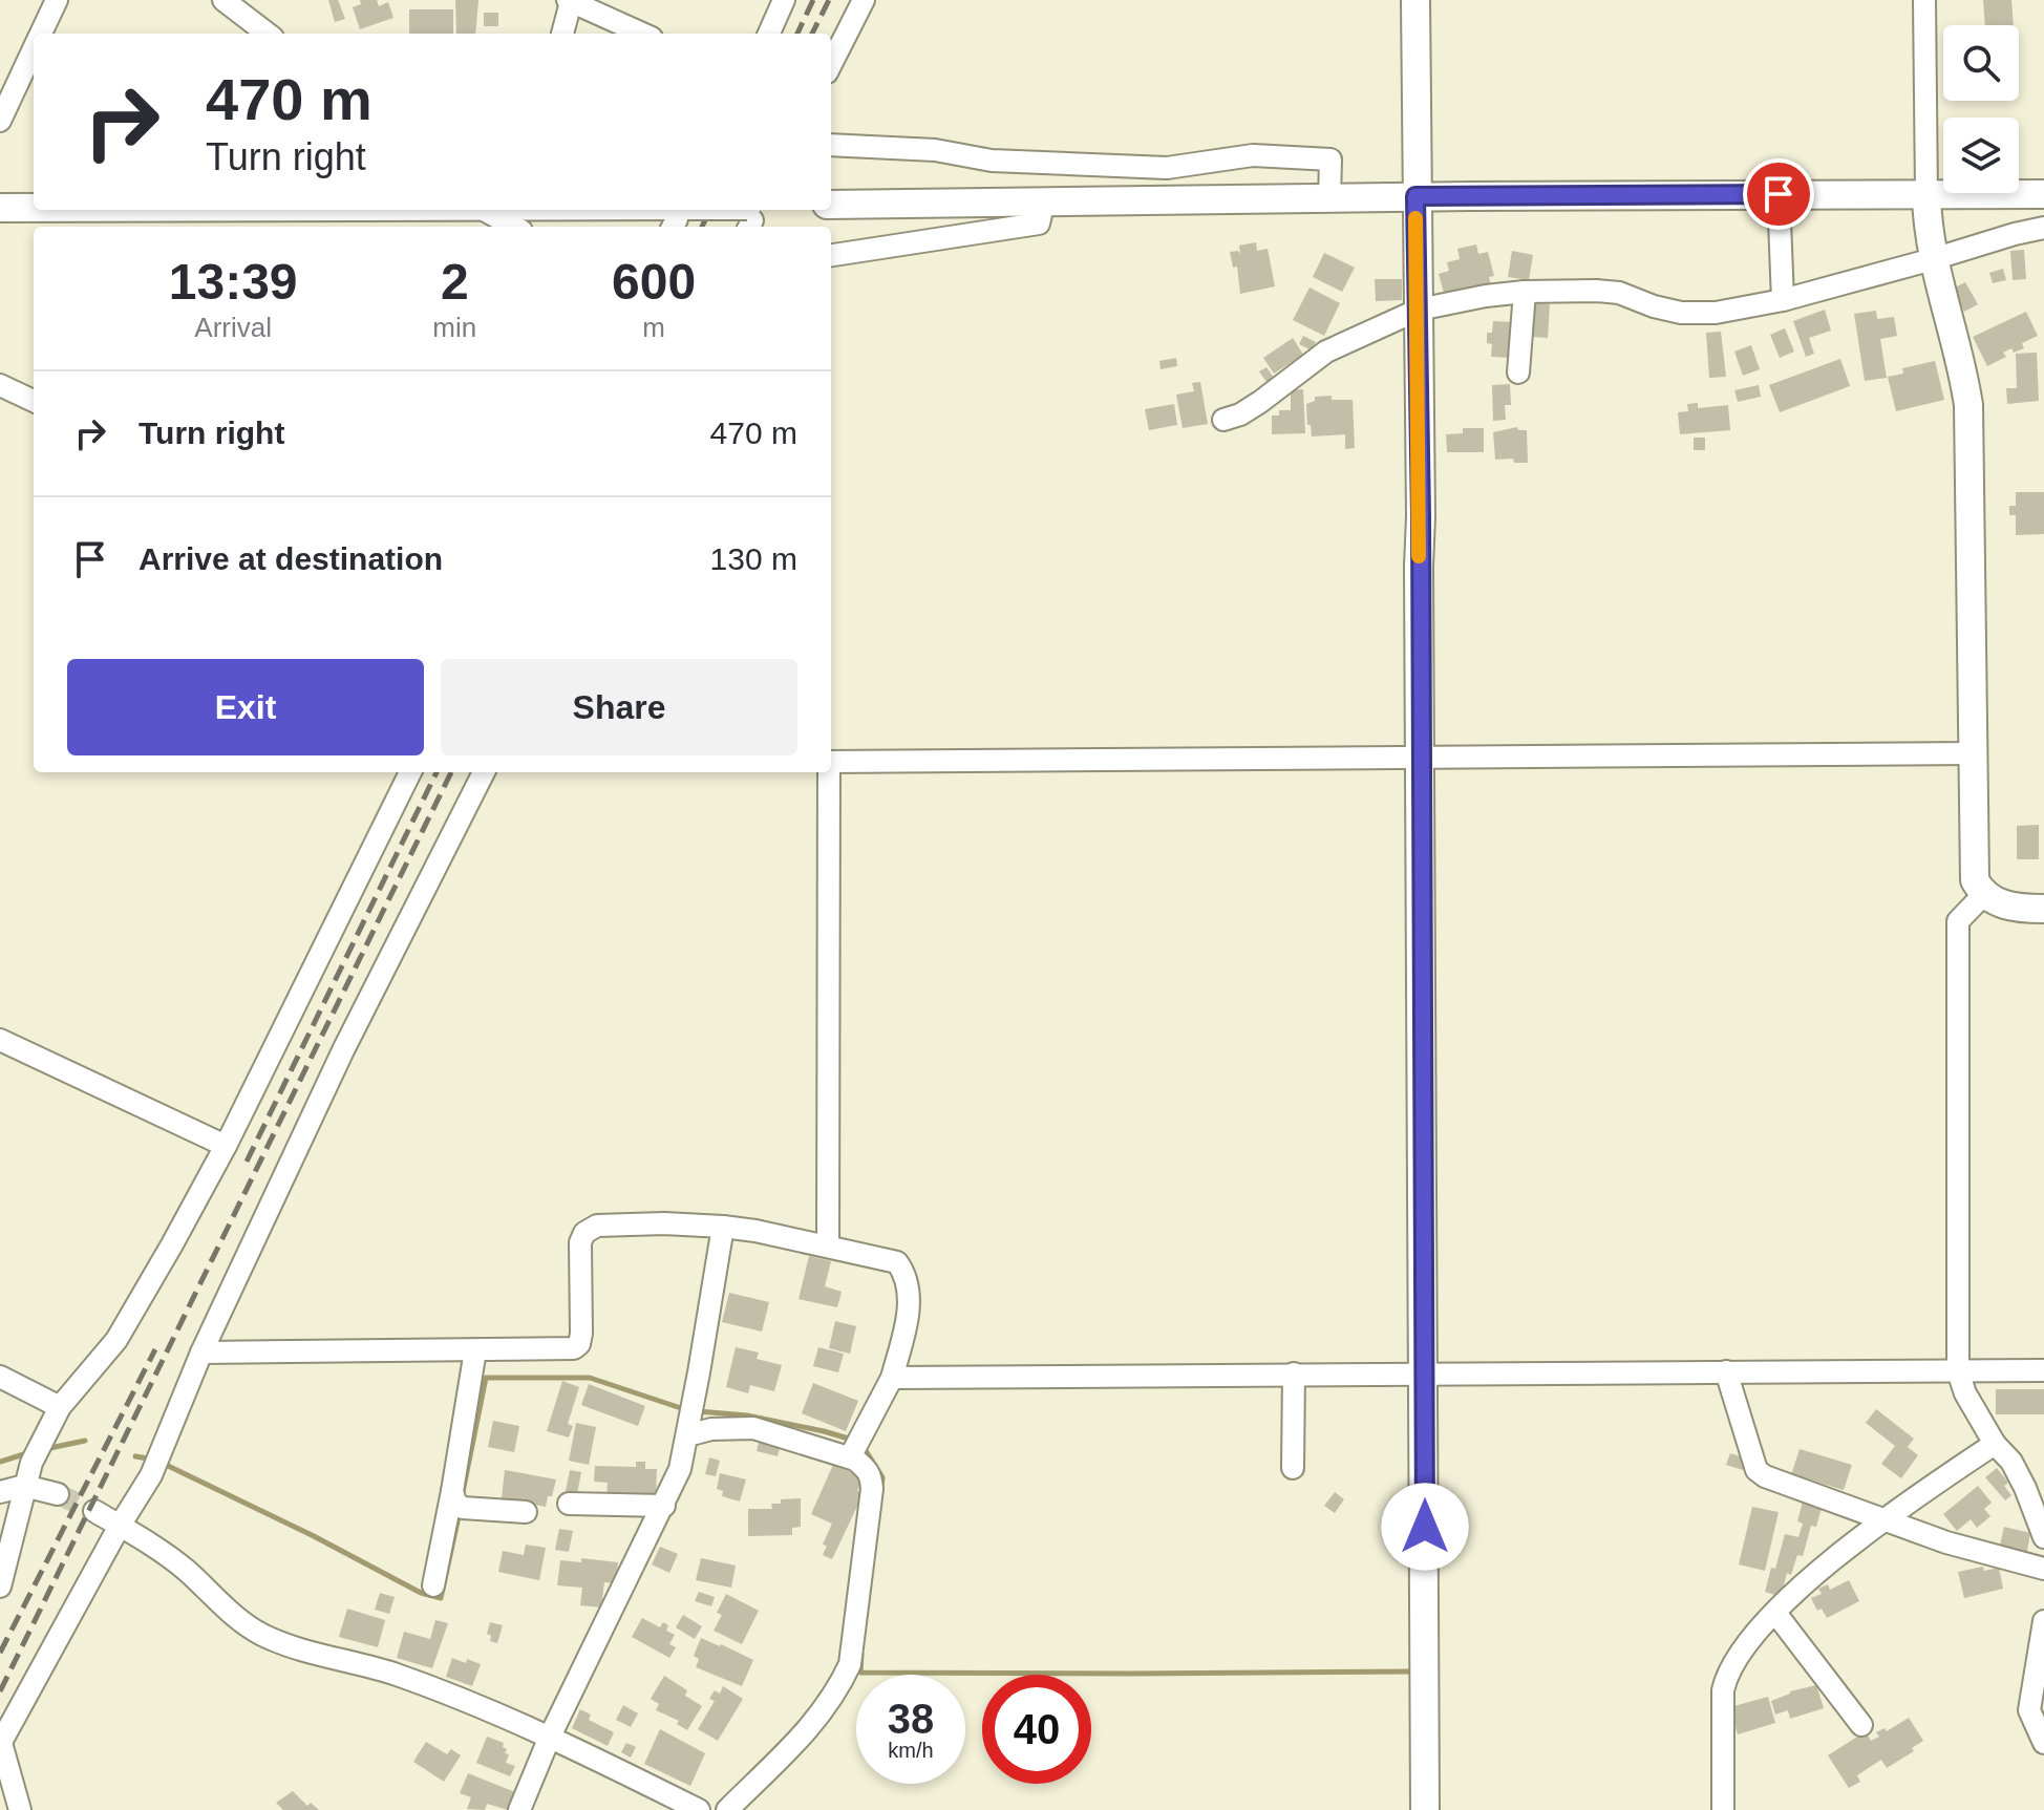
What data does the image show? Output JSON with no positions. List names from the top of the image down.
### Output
{
  "page": {
    "turn": ["470 m", "Turn right"],
    "eta": [
      "13:39",
      "Arrival",
      "2",
      "min",
      "600",
      "m"
    ],
    "list": [
      {
        "name": "Turn right",
        "value": "470 m"
      },
      {
        "name": "Arrive at destination",
        "value": "130 m"
      }
    ],
    "buttons": ["Exit", "Share"],
    "speed": "38 km/h",
    "limit": "40"
  }
}
